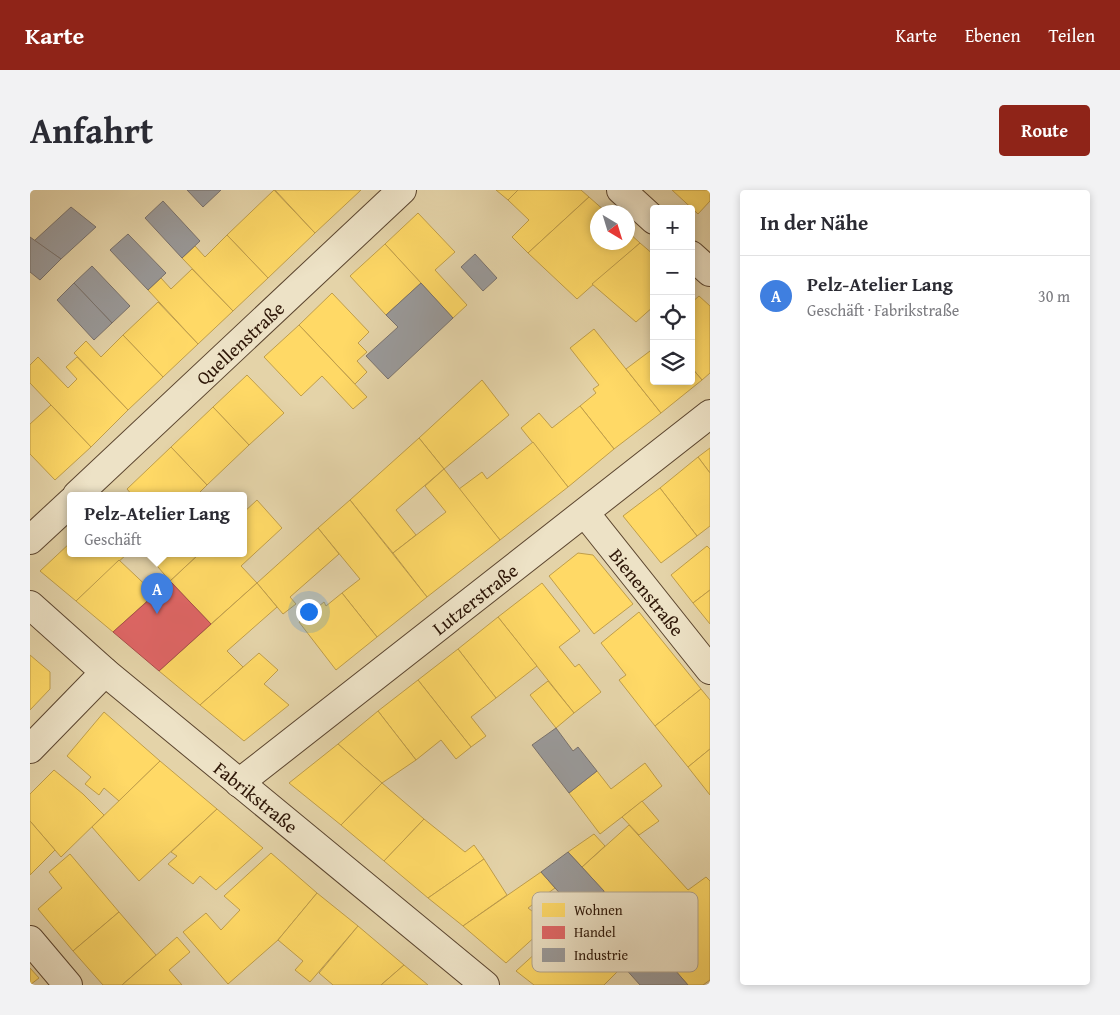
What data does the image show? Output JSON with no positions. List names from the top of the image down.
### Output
{
  "streets": {
    "street": [
      "Quellenstraße",
      "Bienenstraße",
      "Lutzerstraße",
      "Fabrikstraße"
    ]
  },
  "crossings": [
    ["Bienenstraße", "Lutzerstraße"],
    ["Lutzerstraße", "Fabrikstraße"]
  ],
  "legend": ["Wohnen", "Handel", "Industrie"],
  "north": "bottom right",
  "page": {
    "header": "Karte",
    "nav": ["Karte", "Ebenen", "Teilen"],
    "title": "Anfahrt",
    "buttons": "Route",
    "heading": "In der Nähe",
    "map_buttons": ["+", "−"],
    "list": [
      {
        "mark": "A",
        "name": "Pelz-Atelier Lang",
        "note": "Geschäft · Fabrikstraße",
        "value": "30 m"
      }
    ],
    "popup": ["Pelz-Atelier Lang", "Geschäft"],
    "pins": "A"
  }
}
